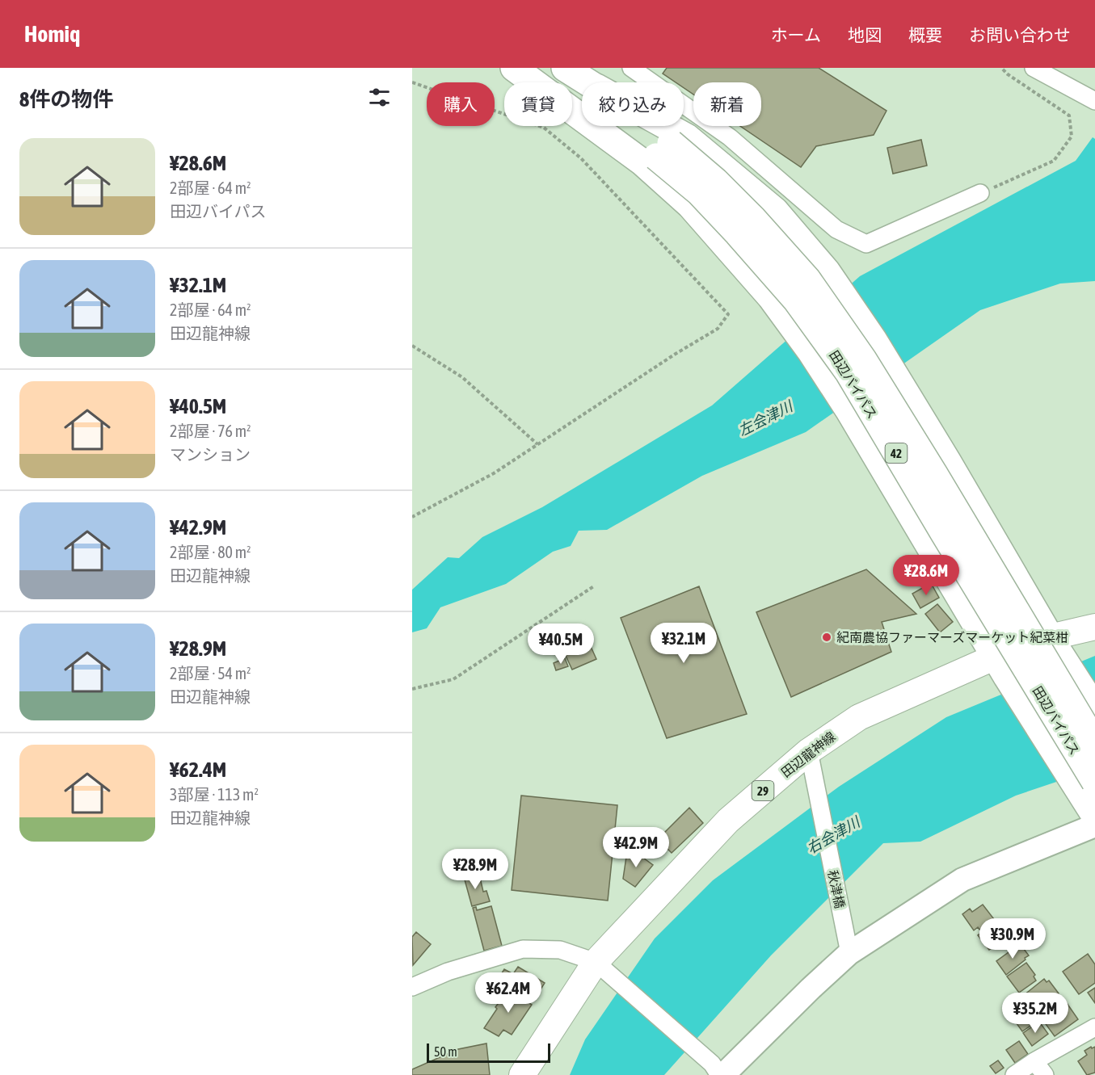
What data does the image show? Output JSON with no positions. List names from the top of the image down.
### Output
{
  "streets": {
    "highway": ["田辺バイパス", "42"],
    "main road": ["田辺龍神線", "29"],
    "street": ["秋津橋"]
  },
  "crossings": [
    ["田辺龍神線", "秋津橋"]
  ],
  "water": ["左会津川", "右会津川"],
  "places": ["紀南農協ファーマーズマーケット紀菜柑"],
  "scale_bar": "50 m",
  "page": {
    "header": "Homiq",
    "nav": [
      "ホーム",
      "地図",
      "概要",
      "お問い合わせ"
    ],
    "heading": "8件の物件",
    "chip": [
      "購入",
      "賃貸",
      "絞り込み",
      "新着"
    ],
    "list": [
      {
        "name": "¥28.6M",
        "note": "2部屋 · 64 m² · 田辺バイパス"
      },
      {
        "name": "¥32.1M",
        "note": "2部屋 · 64 m² · 田辺龍神線"
      },
      {
        "name": "¥40.5M",
        "note": "2部屋 · 76 m² · マンション"
      },
      {
        "name": "¥42.9M",
        "note": "2部屋 · 80 m² · 田辺龍神線"
      },
      {
        "name": "¥28.9M",
        "note": "2部屋 · 54 m² · 田辺龍神線"
      },
      {
        "name": "¥62.4M",
        "note": "3部屋 · 113 m² · 田辺龍神線"
      }
    ],
    "price": [
      "¥28.6M",
      "¥32.1M",
      "¥40.5M",
      "¥42.9M",
      "¥28.9M",
      "¥30.9M",
      "¥62.4M",
      "¥35.2M"
    ],
    "scale": "50 m"
  }
}
